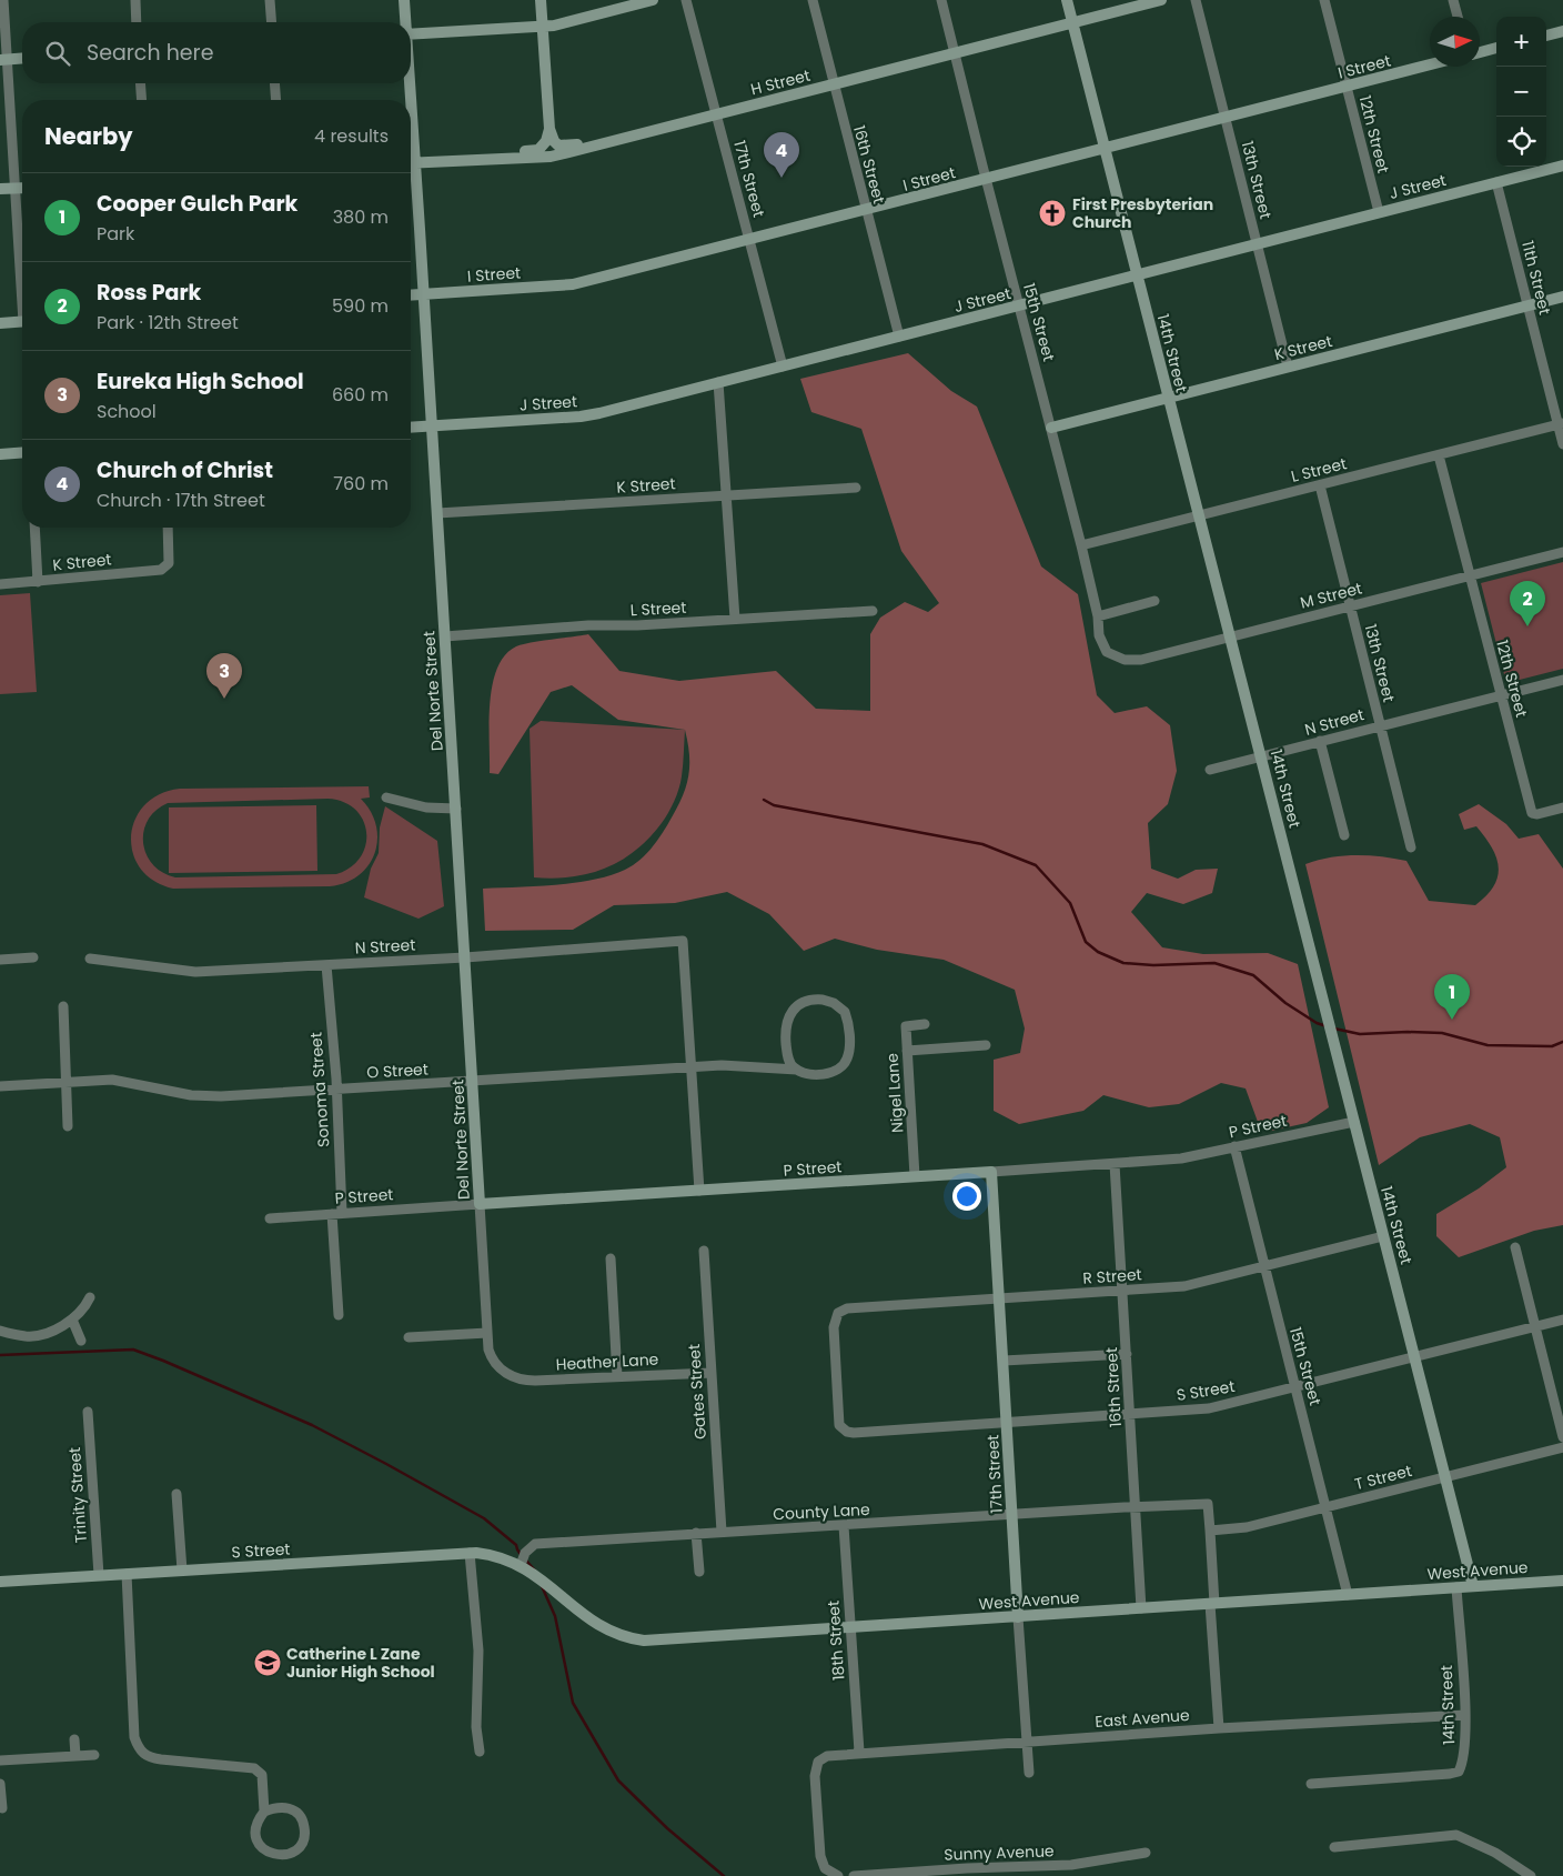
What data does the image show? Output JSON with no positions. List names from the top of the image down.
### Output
{
  "streets": {
    "street": [
      "I Street",
      "H Street",
      "12th Street",
      "16th Street",
      "17th Street",
      "13th Street",
      "J Street",
      "11th Street",
      "15th Street",
      "K Street",
      "14th Street",
      "L Street",
      "M Street",
      "Del Norte Street",
      "N Street",
      "O Street",
      "Sonoma Street",
      "Nigel Lane",
      "P Street",
      "R Street",
      "Heather Lane",
      "S Street",
      "Gates Street",
      "T Street",
      "Trinity Street",
      "County Lane",
      "West Avenue",
      "18th Street",
      "East Avenue",
      "Sunny Avenue"
    ]
  },
  "crossings": [
    ["I Street", "12th Street"],
    ["I Street", "16th Street"],
    ["I Street", "17th Street"],
    ["I Street", "13th Street"],
    ["I Street", "15th Street"],
    ["I Street", "14th Street"],
    ["I Street", "Del Norte Street"],
    ["H Street", "16th Street"],
    ["H Street", "17th Street"],
    ["H Street", "15th Street"],
    ["H Street", "14th Street"],
    ["12th Street", "J Street"],
    ["12th Street", "L Street"],
    ["12th Street", "M Street"],
    ["12th Street", "N Street"],
    ["16th Street", "J Street"],
    ["16th Street", "P Street"],
    ["16th Street", "R Street"],
    ["16th Street", "S Street"],
    ["16th Street", "County Lane"],
    ["16th Street", "West Avenue"],
    ["17th Street", "J Street"],
    ["17th Street", "P Street"],
    ["17th Street", "R Street"],
    ["17th Street", "S Street"],
    ["17th Street", "County Lane"],
    ["17th Street", "West Avenue"],
    ["17th Street", "East Avenue"],
    ["13th Street", "J Street"],
    ["13th Street", "K Street"],
    ["13th Street", "L Street"],
    ["13th Street", "M Street"],
    ["13th Street", "N Street"],
    ["J Street", "11th Street"],
    ["J Street", "15th Street"],
    ["J Street", "14th Street"],
    ["J Street", "Del Norte Street"],
    ["11th Street", "K Street"],
    ["11th Street", "L Street"],
    ["15th Street", "K Street"],
    ["15th Street", "L Street"],
    ["15th Street", "M Street"],
    ["15th Street", "P Street"],
    ["15th Street", "R Street"],
    ["15th Street", "S Street"],
    ["15th Street", "T Street"],
    ["15th Street", "West Avenue"],
    ["K Street", "14th Street"],
    ["K Street", "Del Norte Street"],
    ["14th Street", "L Street"],
    ["14th Street", "M Street"],
    ["14th Street", "N Street"],
    ["14th Street", "P Street"],
    ["14th Street", "R Street"],
    ["14th Street", "S Street"],
    ["14th Street", "T Street"],
    ["14th Street", "West Avenue"],
    ["14th Street", "East Avenue"],
    ["L Street", "Del Norte Street"],
    ["Del Norte Street", "N Street"],
    ["Del Norte Street", "O Street"],
    ["Del Norte Street", "P Street"],
    ["Del Norte Street", "Heather Lane"],
    ["N Street", "O Street"],
    ["N Street", "Sonoma Street"],
    ["O Street", "Sonoma Street"],
    ["Sonoma Street", "P Street"],
    ["Nigel Lane", "P Street"],
    ["R Street", "S Street"],
    ["Heather Lane", "Gates Street"],
    ["S Street", "Trinity Street"],
    ["S Street", "County Lane"],
    ["S Street", "West Avenue"],
    ["Gates Street", "County Lane"],
    ["County Lane", "West Avenue"],
    ["County Lane", "18th Street"],
    ["West Avenue", "18th Street"],
    ["18th Street", "East Avenue"]
  ],
  "places": {
    "church": ["First Presbyterian Church"],
    "school or university": ["Catherine L Zane Junior High School"]
  },
  "north": "right",
  "page": {
    "map_buttons": ["+", "−"],
    "search": "Search here",
    "heading": ["Nearby", "4 results"],
    "pins": [
      "4",
      "2",
      "3",
      "1"
    ],
    "list": [
      {
        "mark": "1",
        "name": "Cooper Gulch Park",
        "note": "Park",
        "value": "380 m"
      },
      {
        "mark": "2",
        "name": "Ross Park",
        "note": "Park · 12th Street",
        "value": "590 m"
      },
      {
        "mark": "3",
        "name": "Eureka High School",
        "note": "School",
        "value": "660 m"
      },
      {
        "mark": "4",
        "name": "Church of Christ",
        "note": "Church · 17th Street",
        "value": "760 m"
      }
    ]
  }
}
